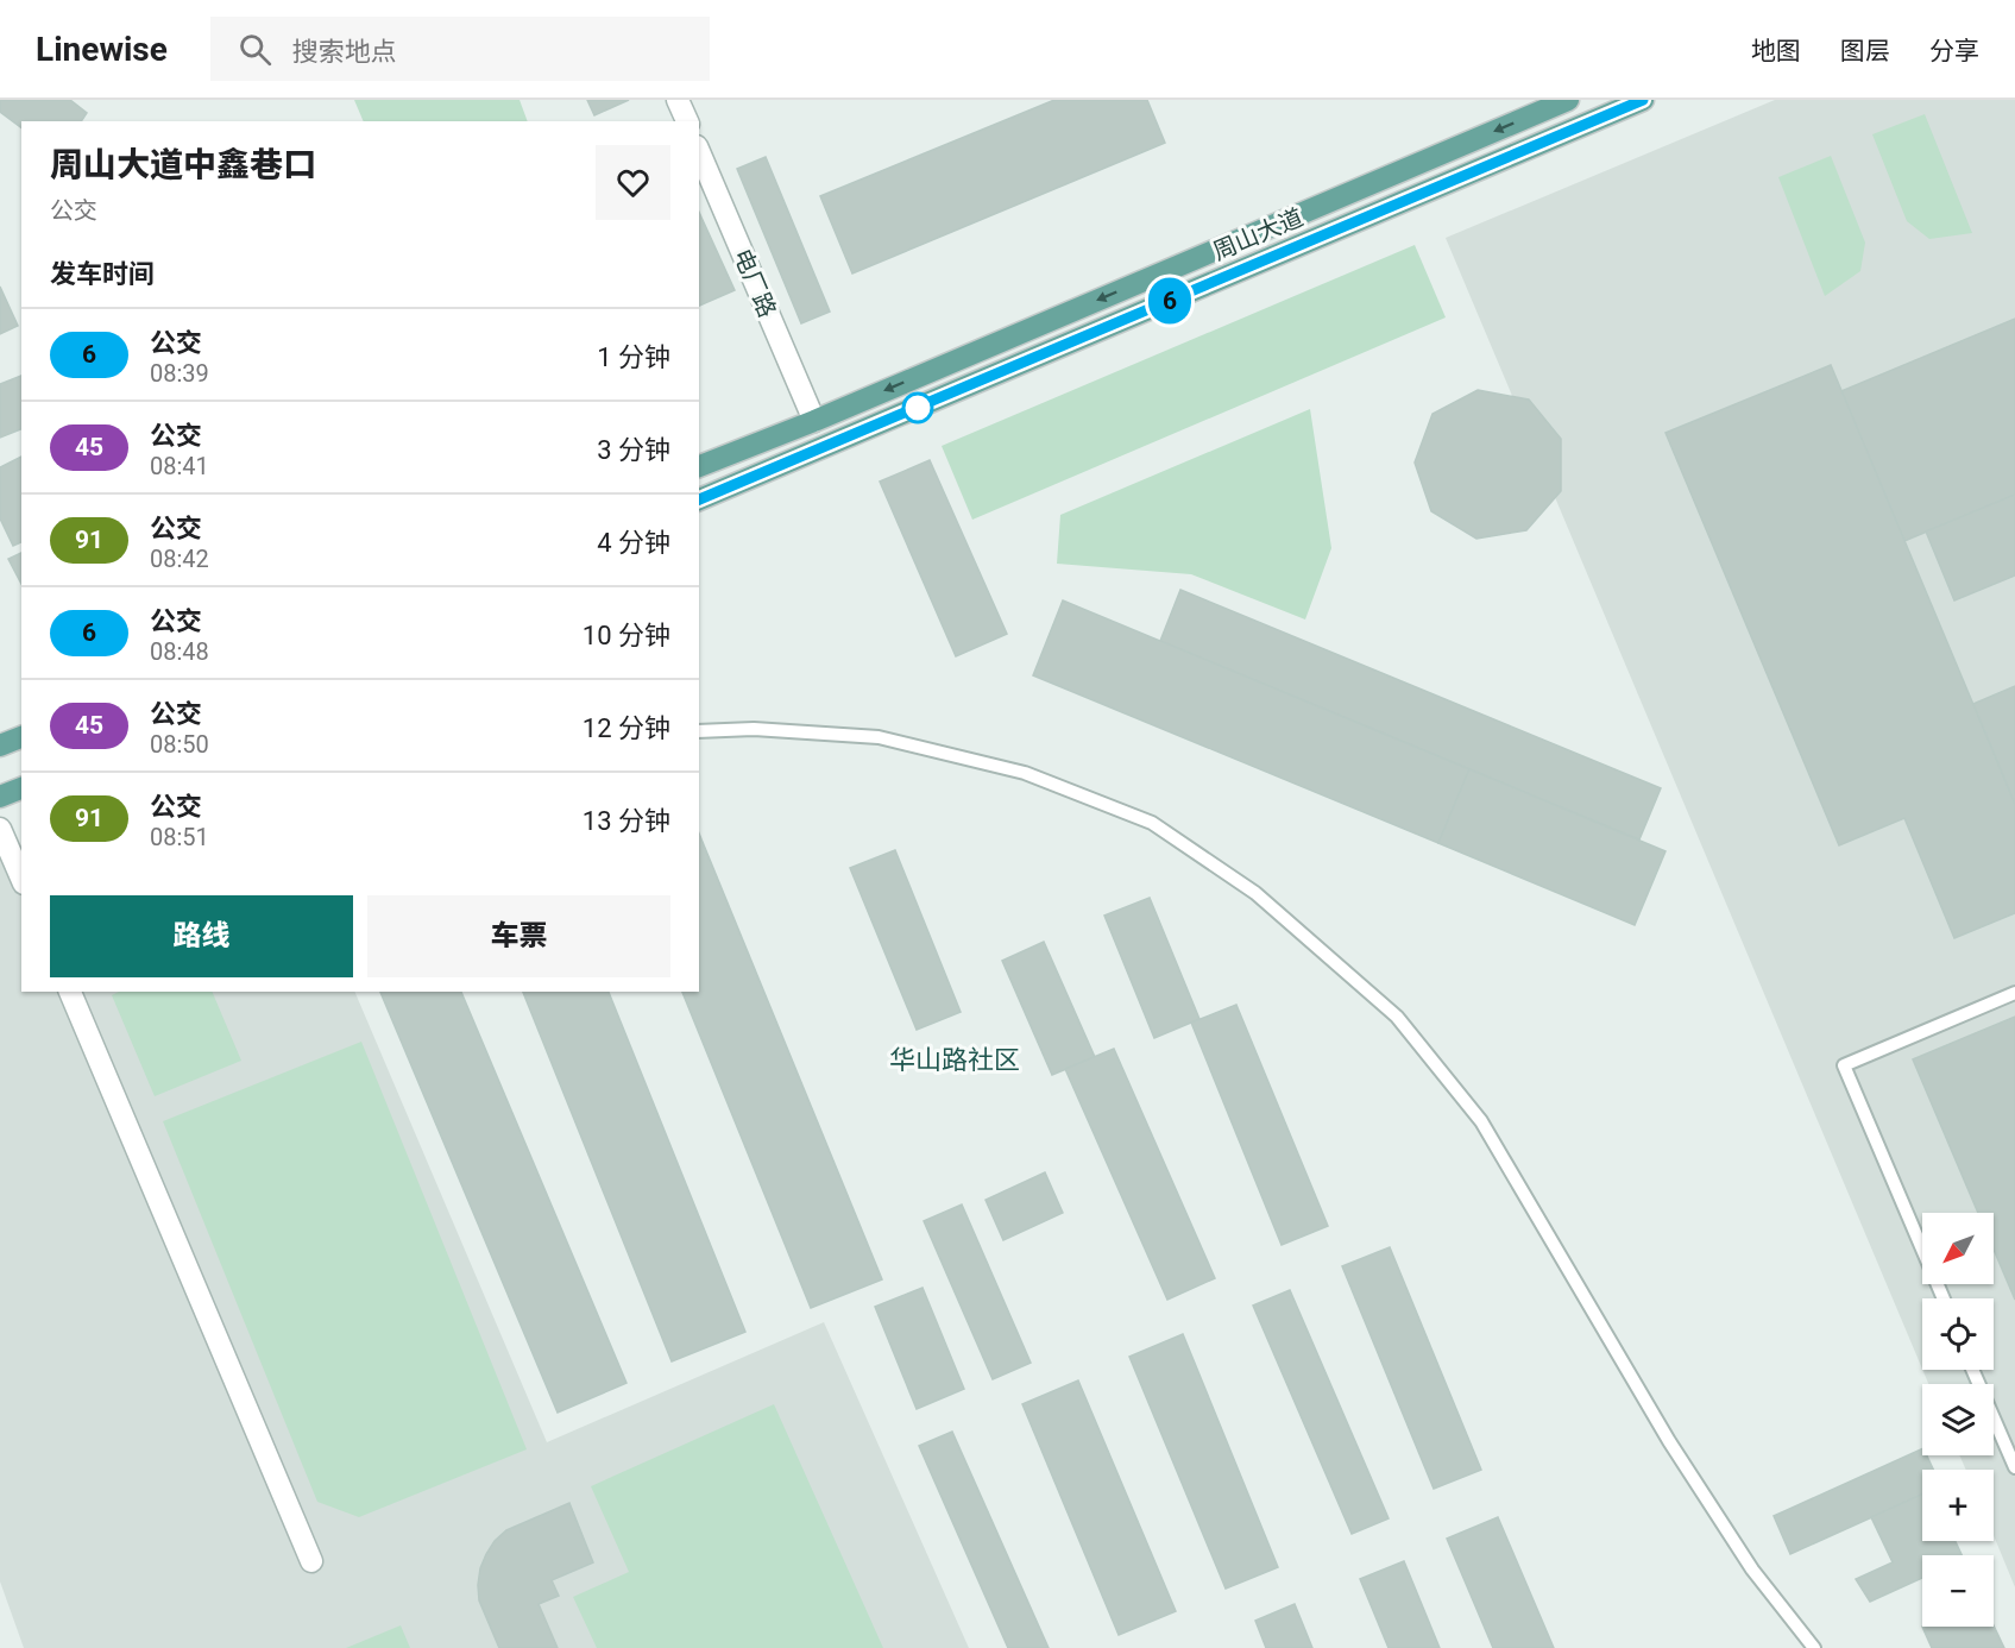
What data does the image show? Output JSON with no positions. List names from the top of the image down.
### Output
{
  "streets": {
    "main road": ["周山大道"],
    "street": ["电厂路"]
  },
  "crossings": [
    ["周山大道", "电厂路"]
  ],
  "districts": ["华山路社区"],
  "lines": ["bus line 6"],
  "north": "bottom left",
  "page": {
    "header": "Linewise",
    "search": "搜索地点",
    "nav": ["地图", "图层", "分享"],
    "on_map": "6",
    "heading": [
      ["周山大道中鑫巷口", "公交"],
      "发车时间"
    ],
    "list": [
      {
        "mark": "6",
        "name": "公交",
        "note": "08:39",
        "value": "1 分钟"
      },
      {
        "mark": "45",
        "name": "公交",
        "note": "08:41",
        "value": "3 分钟"
      },
      {
        "mark": "91",
        "name": "公交",
        "note": "08:42",
        "value": "4 分钟"
      },
      {
        "mark": "6",
        "name": "公交",
        "note": "08:48",
        "value": "10 分钟"
      },
      {
        "mark": "45",
        "name": "公交",
        "note": "08:50",
        "value": "12 分钟"
      },
      {
        "mark": "91",
        "name": "公交",
        "note": "08:51",
        "value": "13 分钟"
      }
    ],
    "buttons": ["路线", "车票"],
    "map_buttons": ["+", "−"]
  }
}
